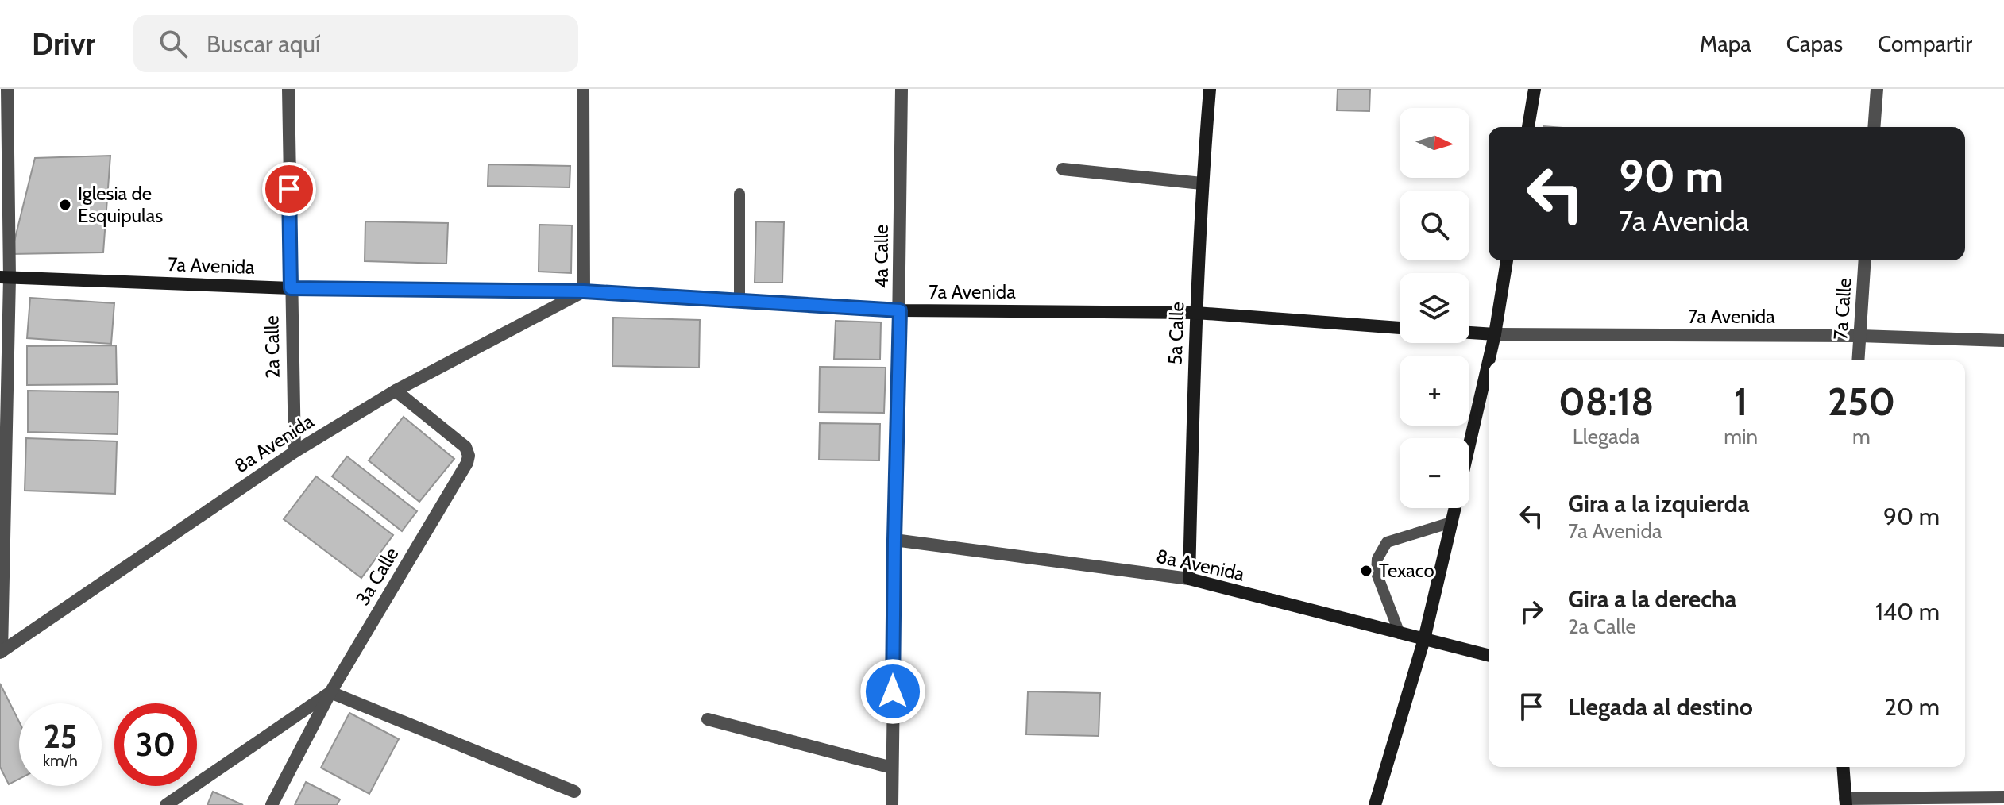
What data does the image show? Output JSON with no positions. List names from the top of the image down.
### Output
{
  "streets": {
    "street": [
      "4a Calle",
      "7a Avenida",
      "7a Calle",
      "5a Calle",
      "2a Calle",
      "8a Avenida",
      "3a Calle"
    ]
  },
  "crossings": [
    ["4a Calle", "7a Avenida"],
    ["4a Calle", "8a Avenida"],
    ["7a Avenida", "7a Calle"],
    ["7a Avenida", "5a Calle"],
    ["7a Avenida", "2a Calle"],
    ["7a Avenida", "8a Avenida"],
    ["5a Calle", "8a Avenida"],
    ["2a Calle", "8a Avenida"],
    ["8a Avenida", "3a Calle"]
  ],
  "places": ["Iglesia de Esquipulas", "Texaco"],
  "north": "right",
  "page": {
    "header": "Drivr",
    "search": "Buscar aquí",
    "nav": ["Mapa", "Capas", "Compartir"],
    "map_buttons": ["+", "−"],
    "turn": ["90 m", "7a Avenida"],
    "eta": [
      "08:18",
      "Llegada",
      "1",
      "min",
      "250",
      "m"
    ],
    "list": [
      {
        "name": "Gira a la izquierda",
        "note": "7a Avenida",
        "value": "90 m"
      },
      {
        "name": "Gira a la derecha",
        "note": "2a Calle",
        "value": "140 m"
      },
      {
        "name": "Llegada al destino",
        "value": "20 m"
      }
    ],
    "speed": "25 km/h",
    "limit": "30"
  }
}
